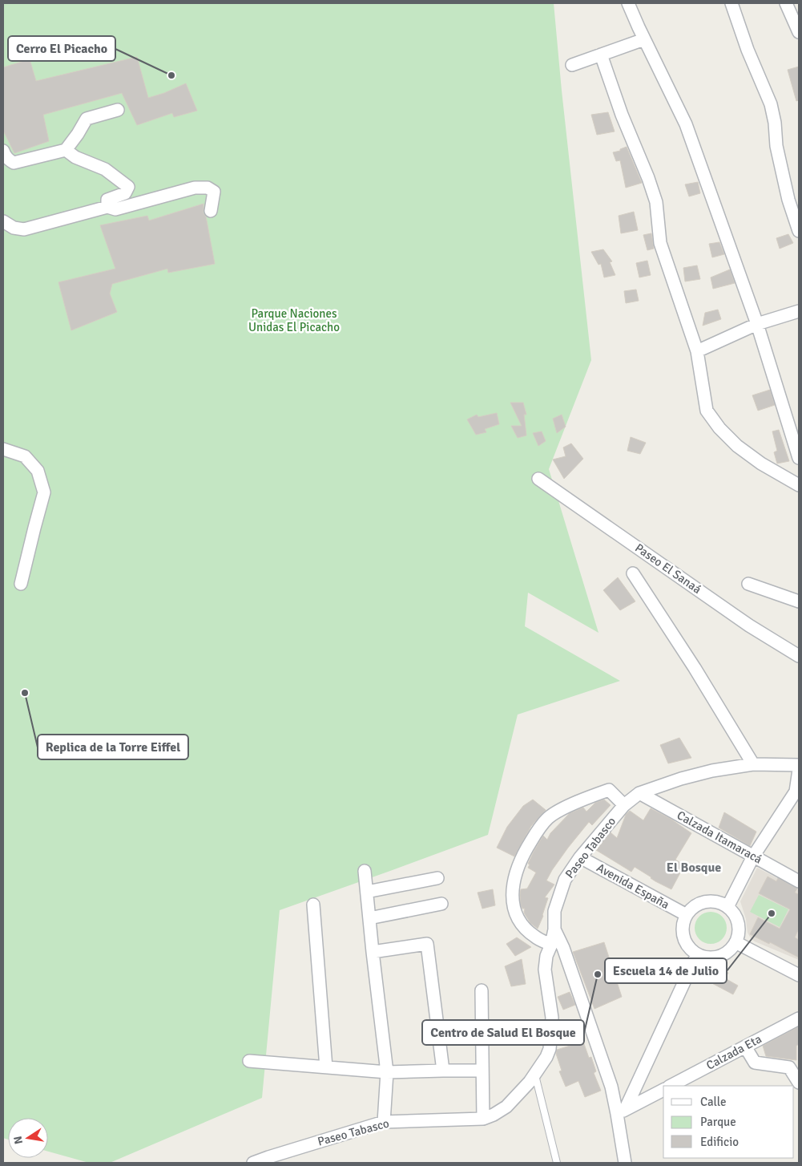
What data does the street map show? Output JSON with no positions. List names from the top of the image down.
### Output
{
  "streets": {
    "street": [
      "Paseo El Sanaá",
      "Calzada Itamaracá",
      "Paseo Tabasco",
      "Avenida España",
      "Calzada Eta"
    ]
  },
  "crossings": [
    ["Calzada Itamaracá", "Paseo Tabasco"],
    ["Paseo Tabasco", "Avenida España"]
  ],
  "districts": ["El Bosque"],
  "parks": ["Parque Naciones Unidas El Picacho"],
  "places": [
    "Cerro El Picacho",
    "Replica de la Torre Eiffel",
    "Escuela 14 de Julio",
    "Centro de Salud El Bosque"
  ],
  "legend": ["Calle", "Parque", "Edificio"],
  "north": "left"
}
